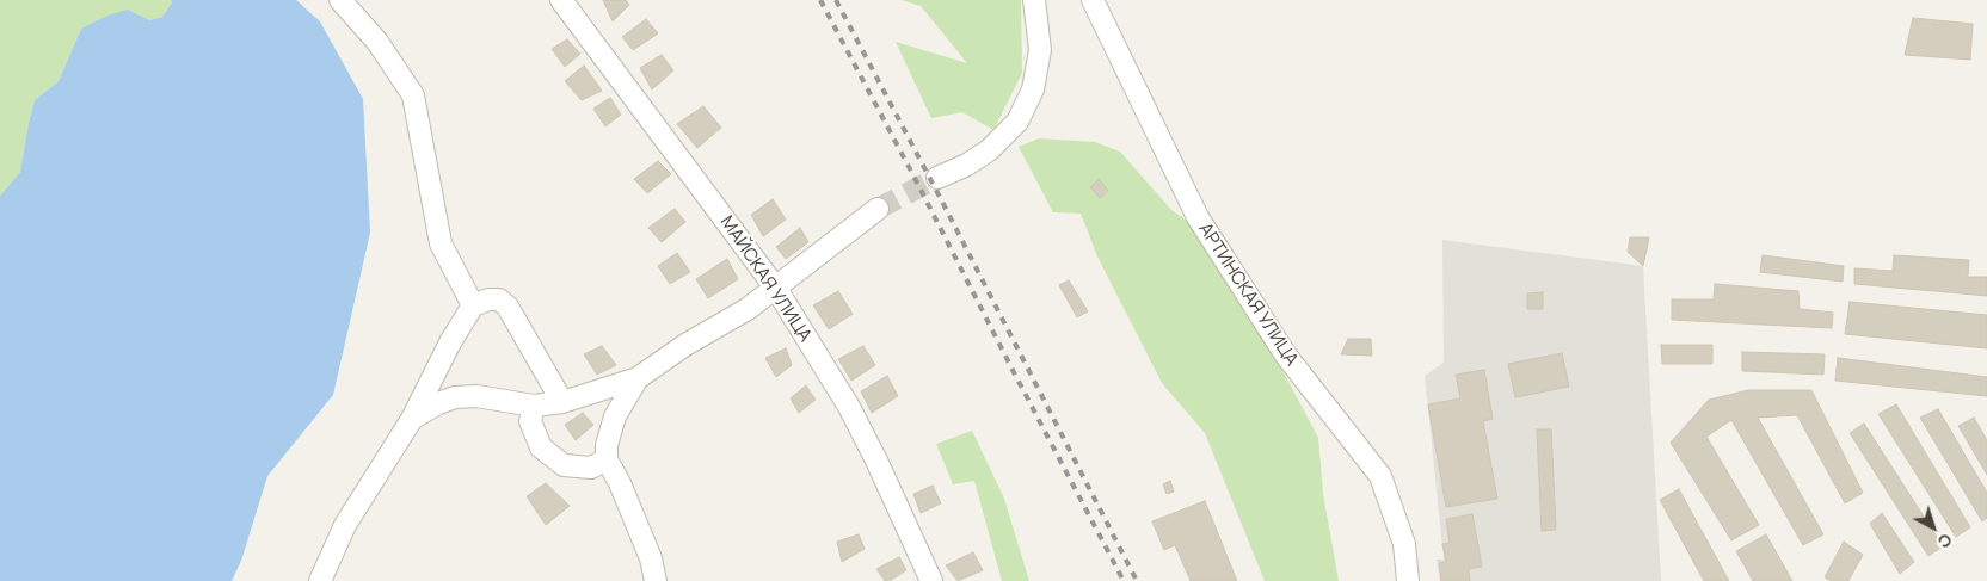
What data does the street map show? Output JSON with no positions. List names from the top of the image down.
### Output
{
  "streets": {
    "street": ["МАЙСКАЯ УЛИЦА", "АРТИНСКАЯ УЛИЦА"]
  },
  "north": "bottom right"
}
